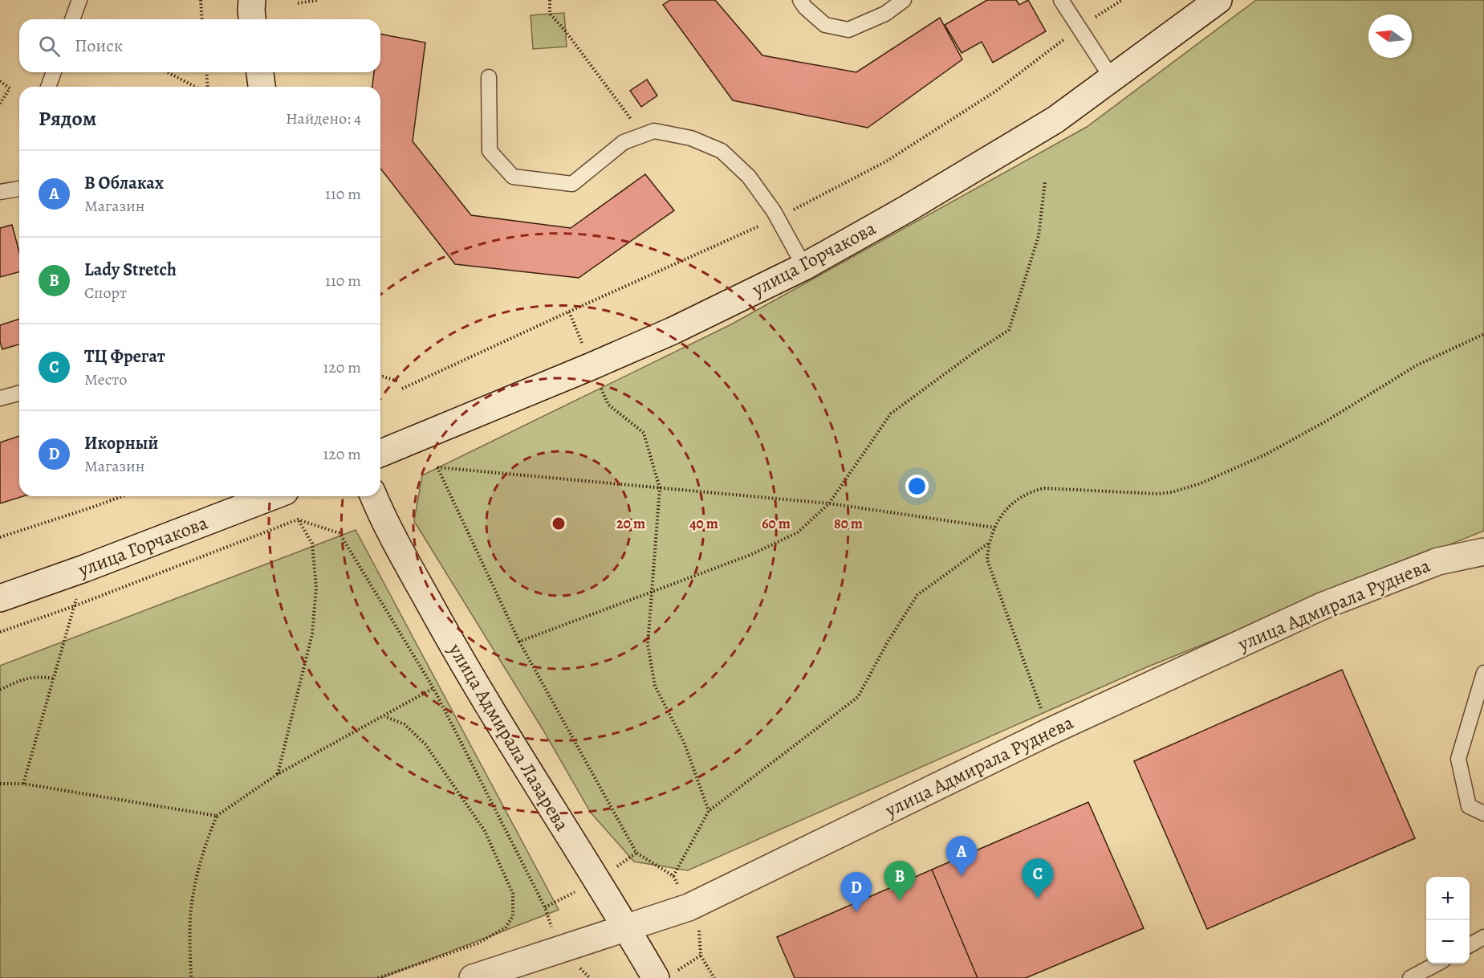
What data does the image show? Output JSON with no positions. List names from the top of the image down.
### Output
{
  "streets": {
    "street": ["улица Горчакова", "улица Адмирала Руднева", "улица Адмирала Лазарева"]
  },
  "crossings": [
    ["улица Адмирала Руднева", "улица Адмирала Лазарева"]
  ],
  "north": "left",
  "page": {
    "search": "Поиск",
    "heading": ["Рядом", "Найдено: 4"],
    "list": [
      {
        "mark": "A",
        "name": "В Облаках",
        "note": "Магазин",
        "value": "110 m"
      },
      {
        "mark": "B",
        "name": "Lady Stretch",
        "note": "Спорт",
        "value": "110 m"
      },
      {
        "mark": "C",
        "name": "ТЦ Фрегат",
        "note": "Место",
        "value": "120 m"
      },
      {
        "mark": "D",
        "name": "Икорный",
        "note": "Магазин",
        "value": "120 m"
      }
    ],
    "pins": [
      "A",
      "C",
      "B",
      "D"
    ],
    "map_buttons": ["+", "−"]
  },
  "rings": [
    "20 m",
    "40 m",
    "60 m",
    "80 m"
  ]
}
